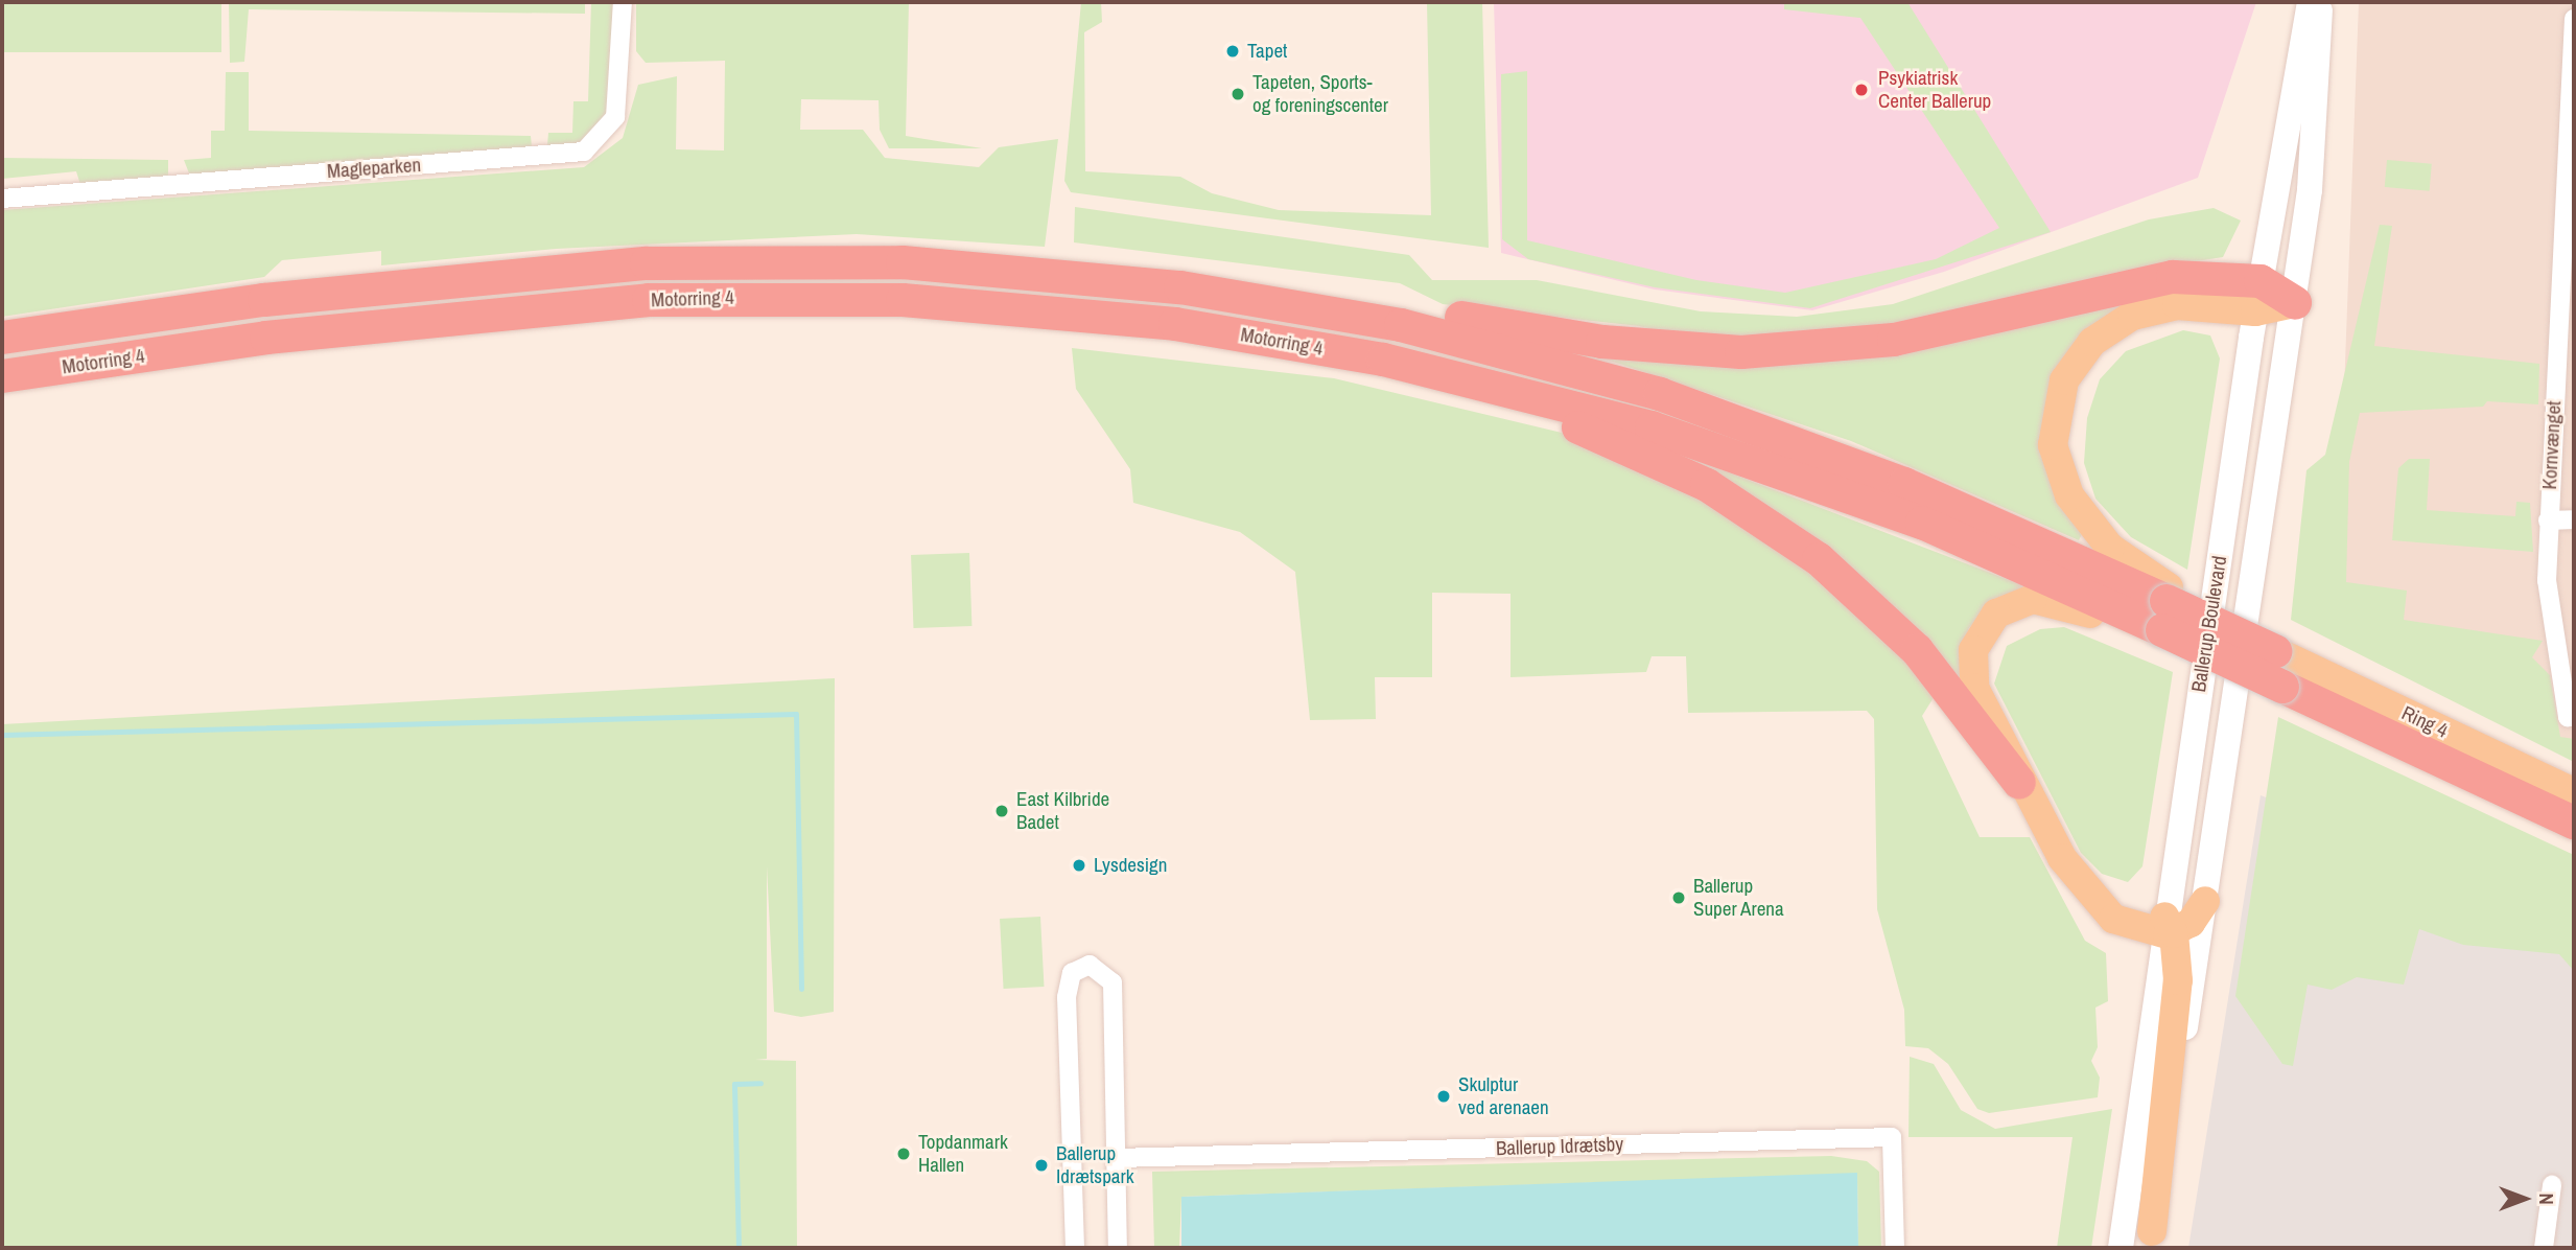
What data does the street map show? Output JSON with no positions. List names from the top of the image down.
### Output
{
  "streets": {
    "highway": ["Motorring 4"],
    "main road": ["Ring 4"],
    "street": [
      "Magleparken",
      "Kornvænget",
      "Ballerup Boulevard",
      "Ballerup Idrætsby"
    ]
  },
  "places": [
    "Tapet",
    "Psykiatrisk Center Ballerup",
    "Tapeten, Sports- og foreningscenter",
    "East Kilbride Badet",
    "Lysdesign",
    "Ballerup Super Arena",
    "Skulptur ved arenaen",
    "Topdanmark Hallen",
    "Ballerup Idrætspark"
  ],
  "north": "right"
}
